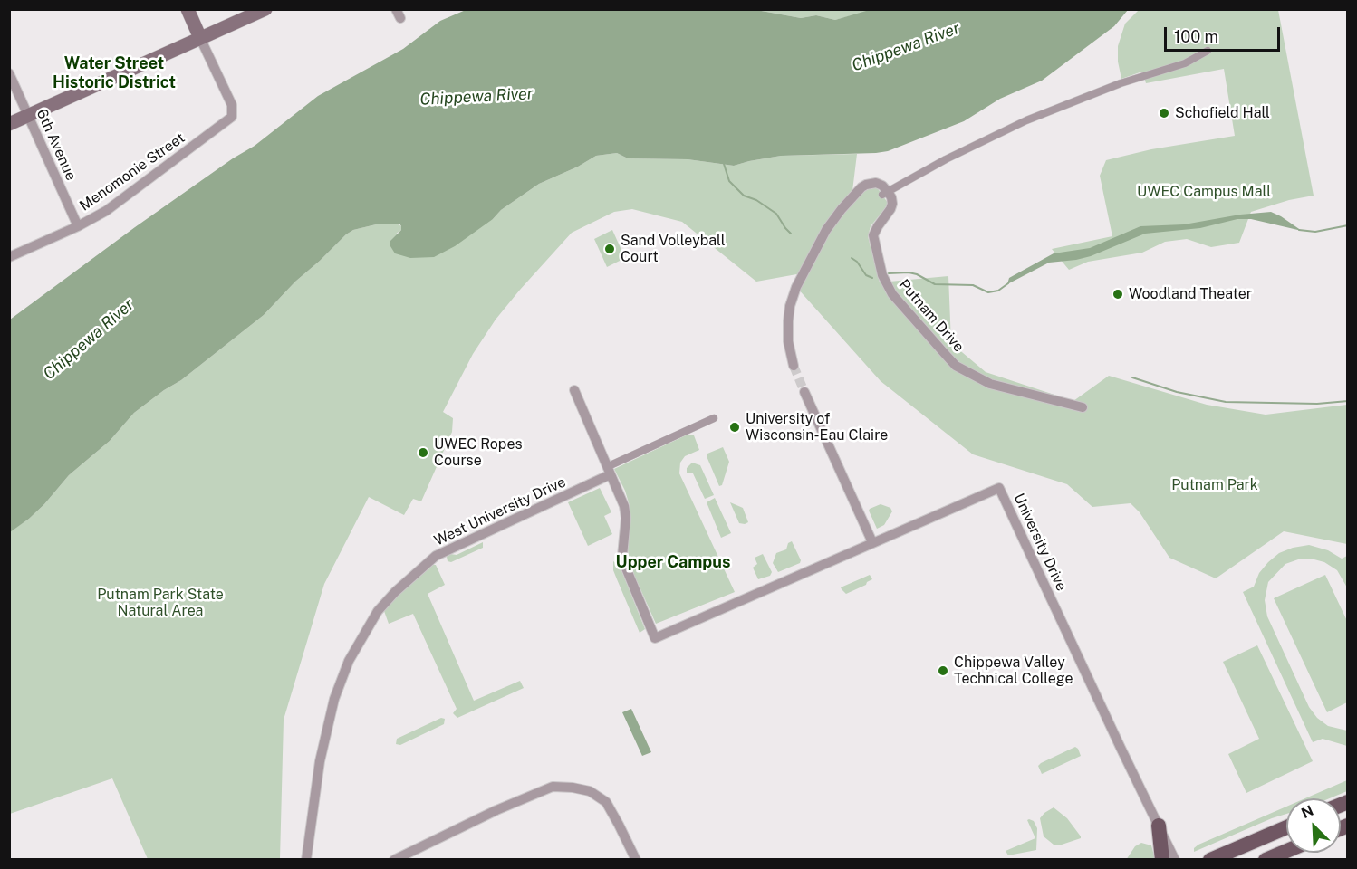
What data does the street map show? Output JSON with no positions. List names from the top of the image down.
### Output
{
  "streets": {
    "street": [
      "6th Avenue",
      "Menomonie Street",
      "Putnam Drive",
      "West University Drive",
      "University Drive"
    ]
  },
  "crossings": [
    ["6th Avenue", "Menomonie Street"],
    ["West University Drive", "University Drive"]
  ],
  "districts": ["Water Street Historic District", "Upper Campus"],
  "water": ["Chippewa River"],
  "parks": ["UWEC Campus Mall", "Putnam Park", "Putnam Park State Natural Area"],
  "places": [
    "Schofield Hall",
    "Sand Volleyball Court",
    "Woodland Theater",
    "University of Wisconsin-Eau Claire",
    "UWEC Ropes Course",
    "Chippewa Valley Technical College"
  ],
  "scale_bar": "100 m",
  "north": "top left"
}
